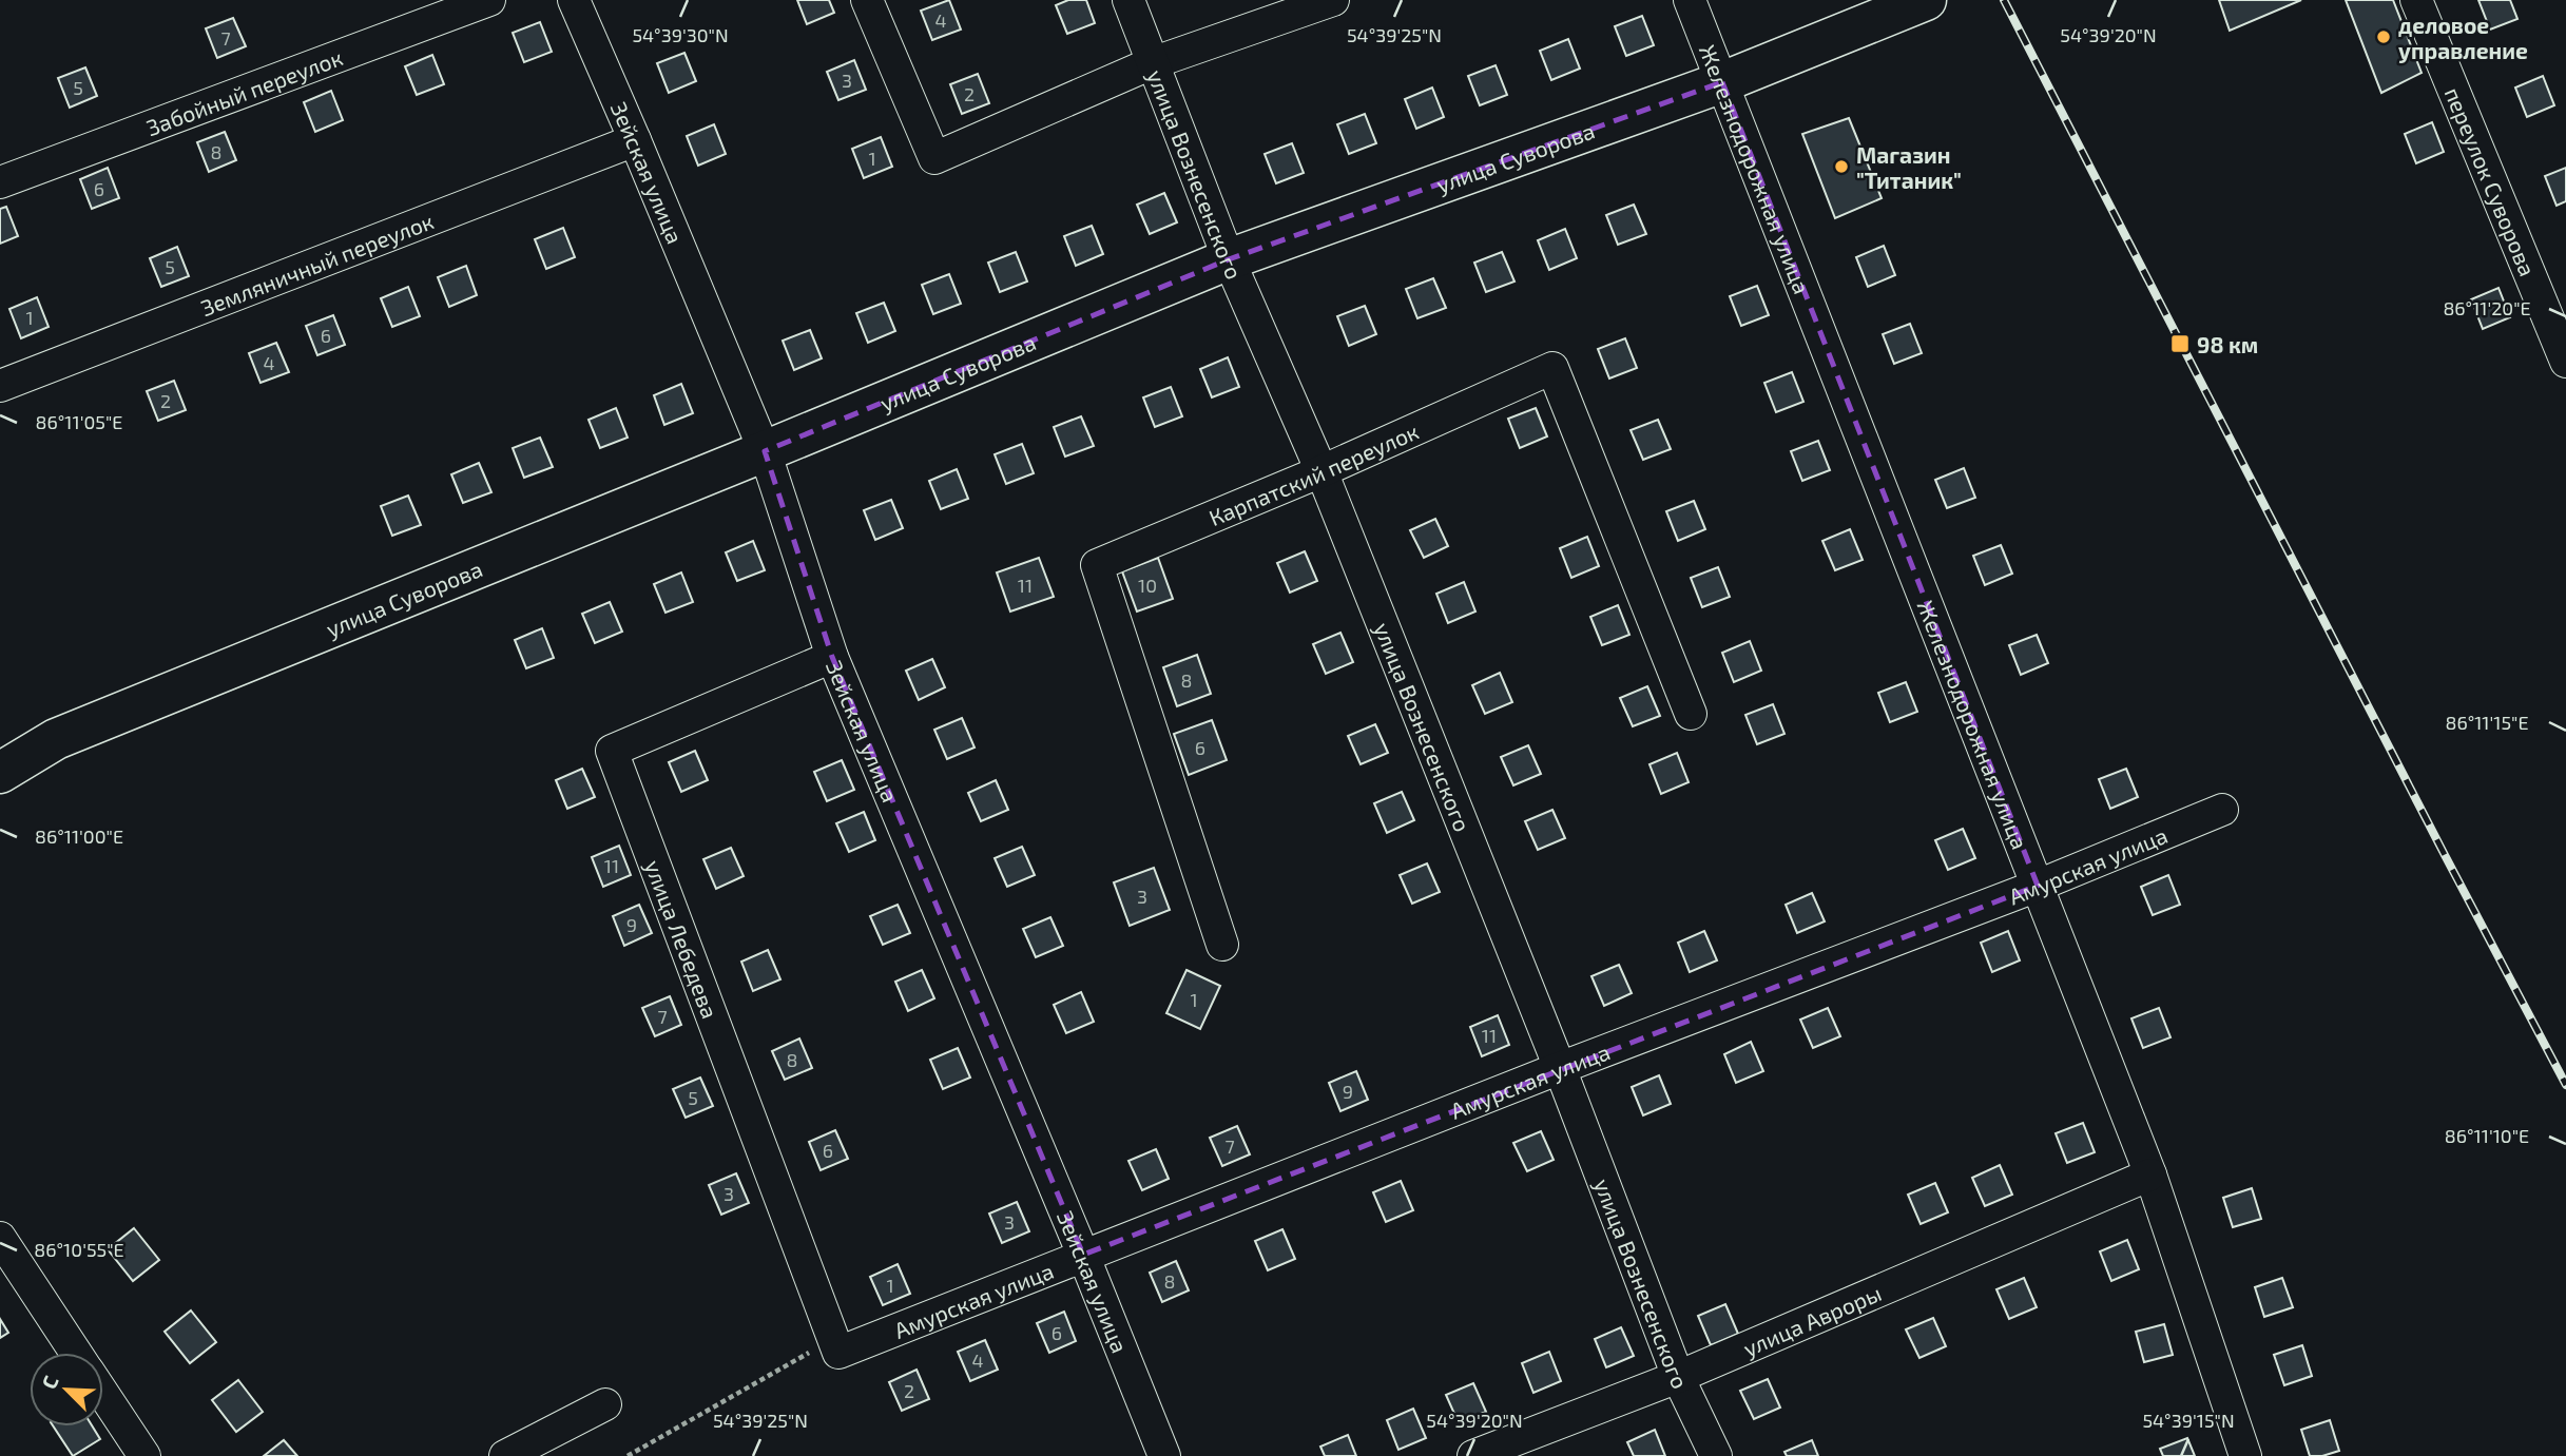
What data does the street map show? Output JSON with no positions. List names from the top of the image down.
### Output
{
  "streets": {
    "main road": ["улица Суворова"],
    "street": [
      "Забойный переулок",
      "Железнодорожная улица",
      "Зейская улица",
      "улица Вознесенского",
      "переулок Суворова",
      "Земляничный переулок",
      "Карпатский переулок",
      "Амурская улица",
      "улица Лебедева",
      "улица Авроры"
    ]
  },
  "crossings": [
    ["улица Суворова", "Железнодорожная улица"],
    ["улица Суворова", "Зейская улица"],
    ["улица Суворова", "улица Вознесенского"],
    ["Железнодорожная улица", "Амурская улица"],
    ["Железнодорожная улица", "улица Авроры"],
    ["Зейская улица", "Земляничный переулок"],
    ["Зейская улица", "Амурская улица"],
    ["Зейская улица", "улица Лебедева"],
    ["улица Вознесенского", "Карпатский переулок"],
    ["улица Вознесенского", "Амурская улица"],
    ["улица Вознесенского", "улица Авроры"],
    ["Амурская улица", "улица Лебедева"]
  ],
  "places": {
    "other": ["деловое управление", "Магазин \"Титаник\""],
    "transit": ["98 км"]
  },
  "house_numbers": [
    "4",
    "7",
    "3",
    "5",
    "2",
    "8",
    "1",
    "6",
    "5",
    "1",
    "6",
    "4",
    "2",
    "11",
    "10",
    "8",
    "6",
    "11",
    "3",
    "9",
    "1",
    "7",
    "11",
    "8",
    "9",
    "5",
    "7",
    "6",
    "3",
    "3",
    "8",
    "1",
    "6",
    "4",
    "2"
  ],
  "north": "top left",
  "coordinates": [
    "54°39'30\"N",
    "54°39'25\"N",
    "54°39'20\"N",
    "86°11'20\"E",
    "86°11'05\"E",
    "86°11'15\"E",
    "86°11'00\"E",
    "86°11'10\"E",
    "86°10'55\"E",
    "54°39'15\"N"
  ]
}
